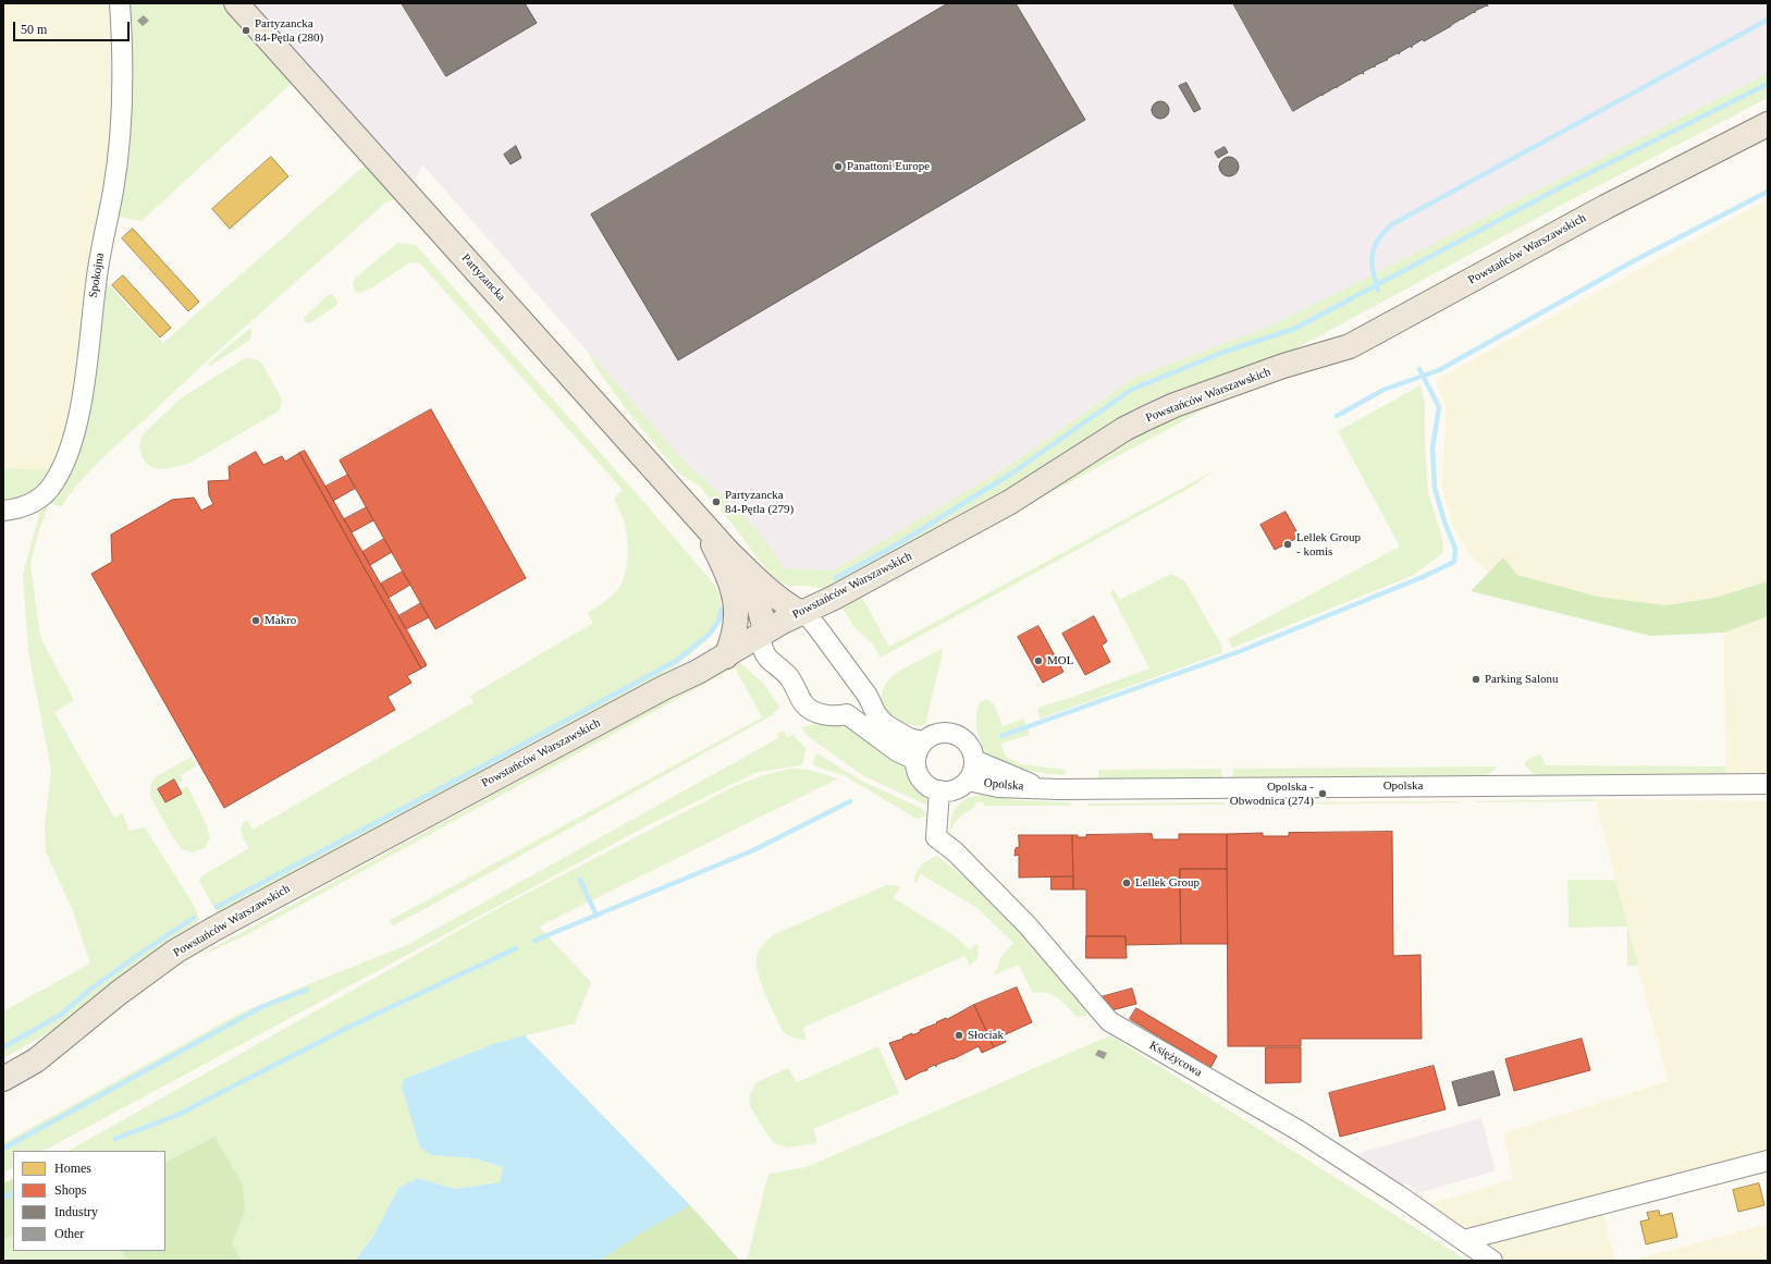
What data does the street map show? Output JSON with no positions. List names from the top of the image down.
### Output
{
  "streets": {
    "main road": ["Powstańców Warszawskich", "Partyzancka"],
    "street": ["Spokojna", "Opolska", "Księżycowa"]
  },
  "crossings": [
    ["Powstańców Warszawskich", "Partyzancka"],
    ["Opolska", "Księżycowa"]
  ],
  "places": [
    "Partyzancka 84-Pętla (280)",
    "Panattoni Europe",
    "Partyzancka 84-Pętla (279)",
    "Lellek Group - komis",
    "Makro",
    "MOL",
    "Parking Salonu",
    "Opolska - Obwodnica (274)",
    "Lellek Group",
    "Słociak"
  ],
  "legend": [
    "Homes",
    "Shops",
    "Industry",
    "Other"
  ],
  "scale_bar": "50 m"
}
